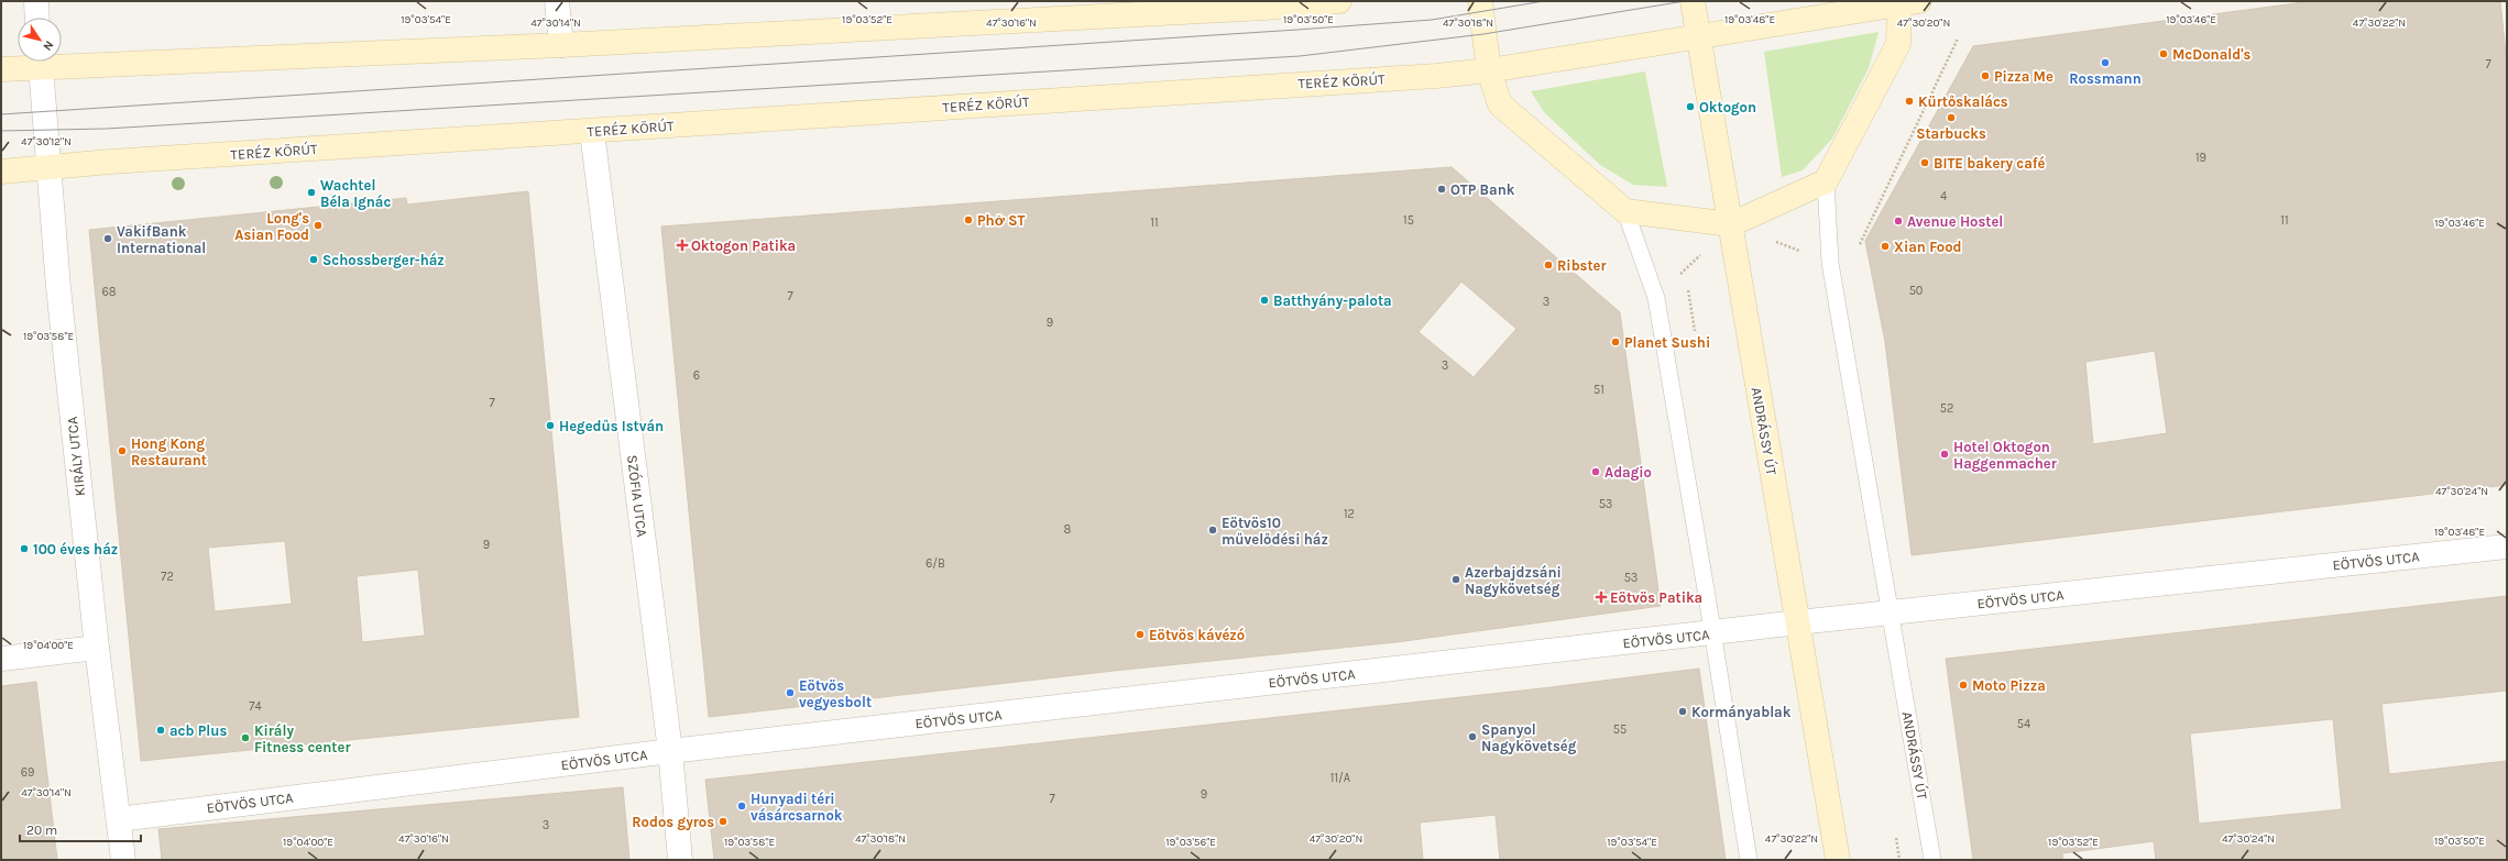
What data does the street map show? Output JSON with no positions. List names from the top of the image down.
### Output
{
  "streets": {
    "main road": ["TERÉZ KÖRÚT", "ANDRÁSSY ÚT"],
    "street": ["KIRÁLY UTCA", "SZÓFIA UTCA", "EÖTVÖS UTCA"]
  },
  "crossings": [
    ["TERÉZ KÖRÚT", "ANDRÁSSY ÚT"],
    ["TERÉZ KÖRÚT", "KIRÁLY UTCA"],
    ["TERÉZ KÖRÚT", "SZÓFIA UTCA"],
    ["ANDRÁSSY ÚT", "EÖTVÖS UTCA"],
    ["KIRÁLY UTCA", "EÖTVÖS UTCA"],
    ["SZÓFIA UTCA", "EÖTVÖS UTCA"]
  ],
  "places": {
    "other": [
      "McDonald's",
      "Rossmann",
      "Pizza Me",
      "Kürtőskalács",
      "Oktogon",
      "Starbucks",
      "BITE bakery café",
      "OTP Bank",
      "Wachtel Béla Ignác",
      "Phở ST",
      "Avenue Hostel",
      "Long's Asian Food",
      "VakifBank International",
      "Xian Food",
      "Schossberger-ház",
      "Ribster",
      "Batthyány-palota",
      "Planet Sushi",
      "Hegedűs István",
      "Hong Kong Restaurant",
      "Hotel Oktogon Haggenmacher",
      "Adagio",
      "Eötvös10 művelődési ház",
      "100 éves ház",
      "Azerbajdzsáni Nagykövetség",
      "Eötvös kávézó",
      "Moto Pizza",
      "Eötvös vegyesbolt",
      "Kormányablak",
      "acb Plus",
      "Spanyol Nagykövetség",
      "Király Fitness center",
      "Hunyadi téri vásárcsarnok",
      "Rodos gyros"
    ],
    "health": ["Oktogon Patika", "Eötvös Patika"]
  },
  "house_numbers": [
    "7",
    "19",
    "4",
    "15",
    "11",
    "11",
    "50",
    "68",
    "7",
    "3",
    "9",
    "3",
    "6",
    "51",
    "7",
    "52",
    "53",
    "12",
    "8",
    "9",
    "6/B",
    "72",
    "53",
    "74",
    "54",
    "55",
    "69",
    "11/A",
    "9",
    "7",
    "3"
  ],
  "scale_bar": "20 m",
  "north": "bottom right",
  "coordinates": [
    "19°03'54\"E",
    "19°03'52\"E",
    "19°03'50\"E",
    "19°03'48\"E",
    "19°03'46\"E",
    "47°30'14\"N",
    "47°30'16\"N",
    "47°30'18\"N",
    "47°30'20\"N",
    "47°30'22\"N",
    "47°30'12\"N",
    "19°03'58\"E",
    "47°30'24\"N",
    "19°04'00\"E",
    "19°03'56\"E"
  ]
}
